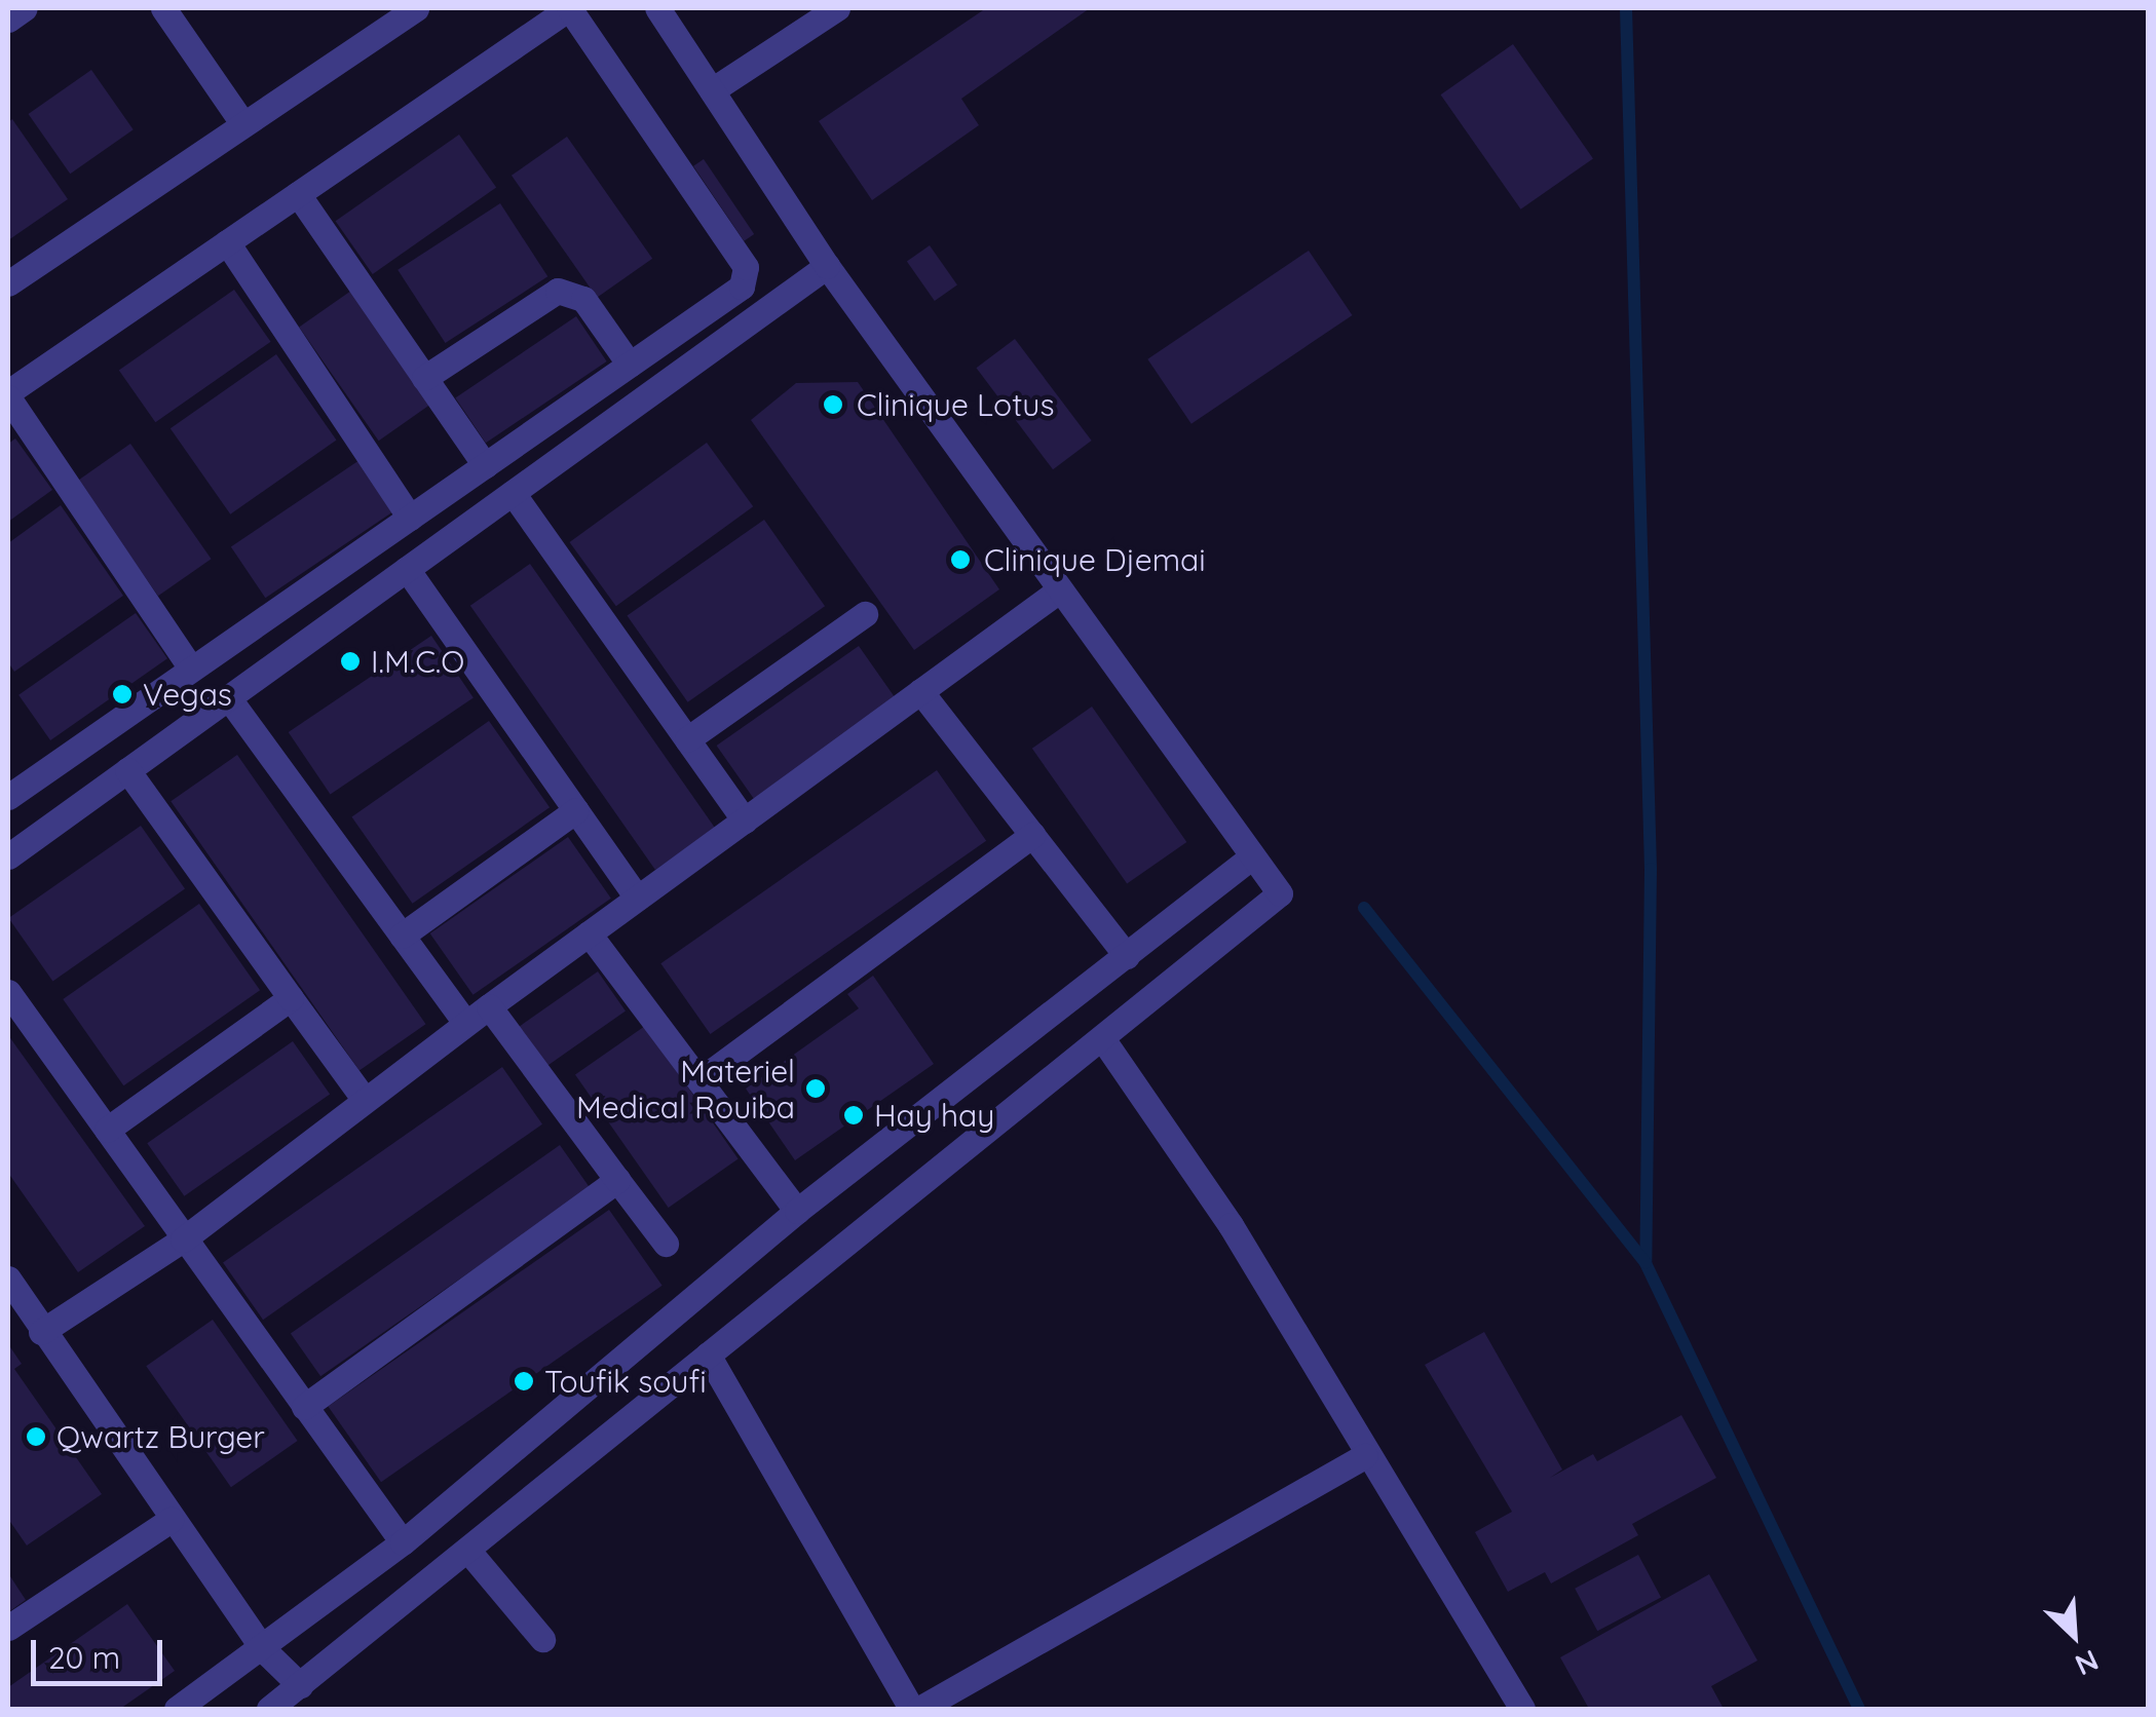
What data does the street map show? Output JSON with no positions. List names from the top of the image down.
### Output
{
  "places": [
    "Clinique Lotus",
    "Clinique Djemai",
    "I.M.C.O",
    "Vegas",
    "Materiel Medical Rouiba",
    "Hay hay",
    "Toufik soufi",
    "Qwartz Burger"
  ],
  "scale_bar": "20 m",
  "north": "bottom right"
}
